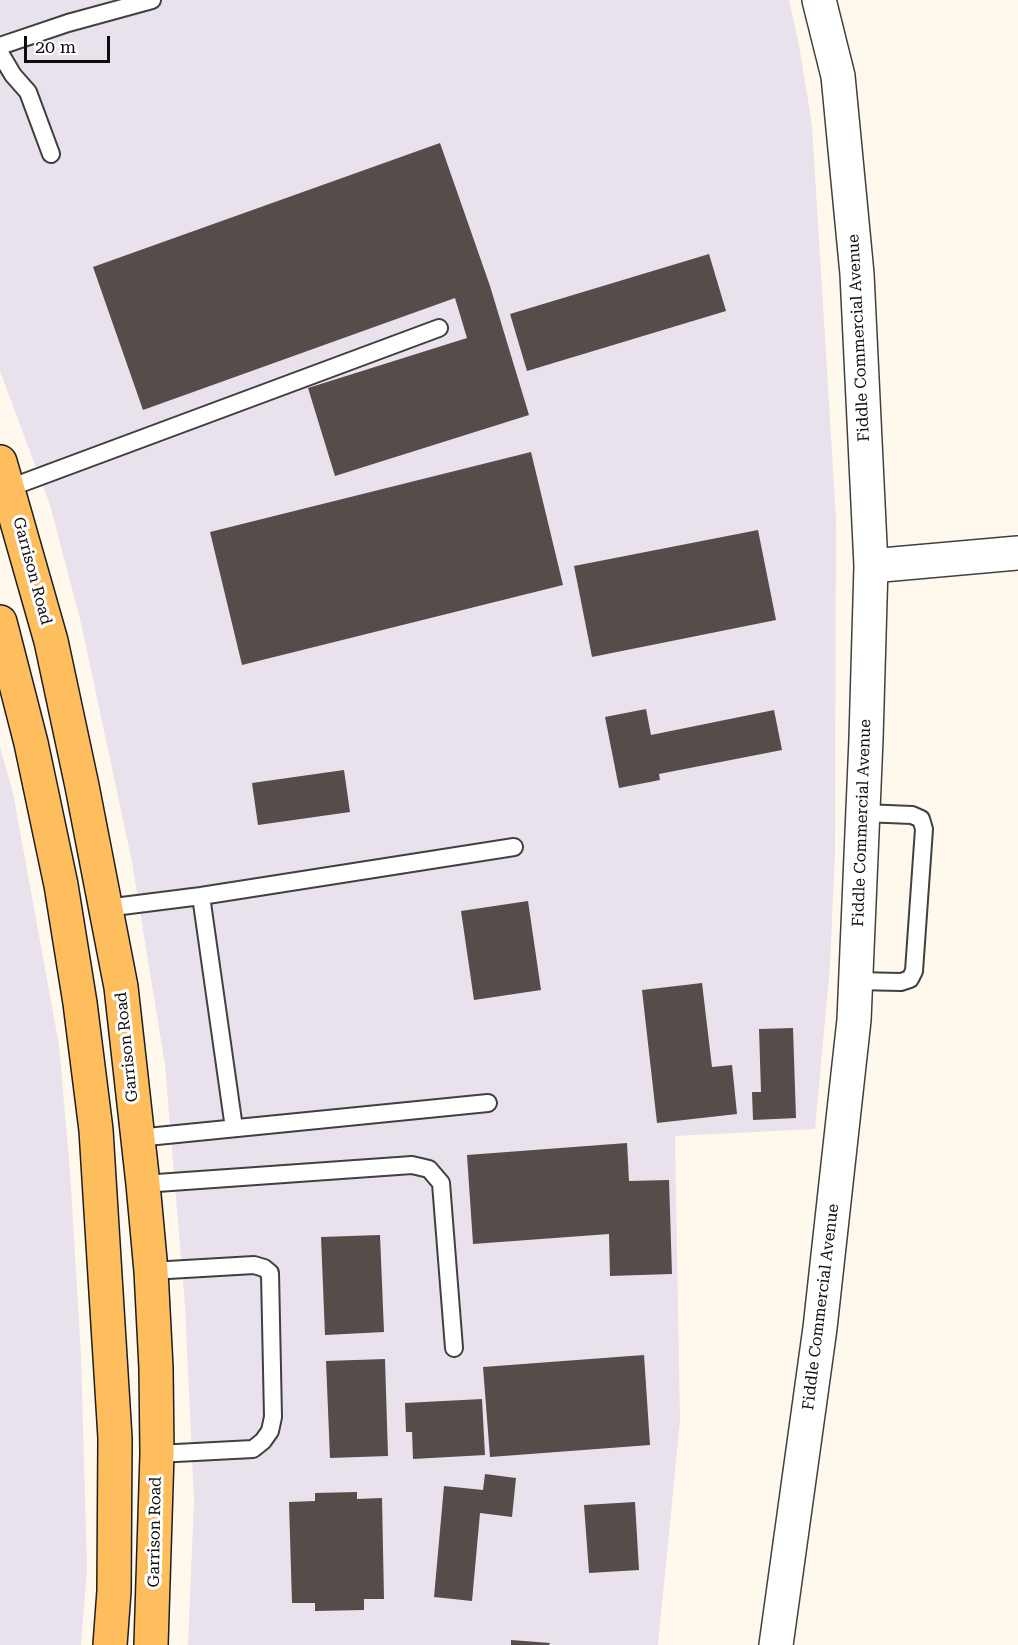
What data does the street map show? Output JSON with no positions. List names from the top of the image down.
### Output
{
  "streets": {
    "main road": ["Garrison Road"],
    "street": ["Fiddle Commercial Avenue"]
  },
  "scale_bar": "20 m"
}
